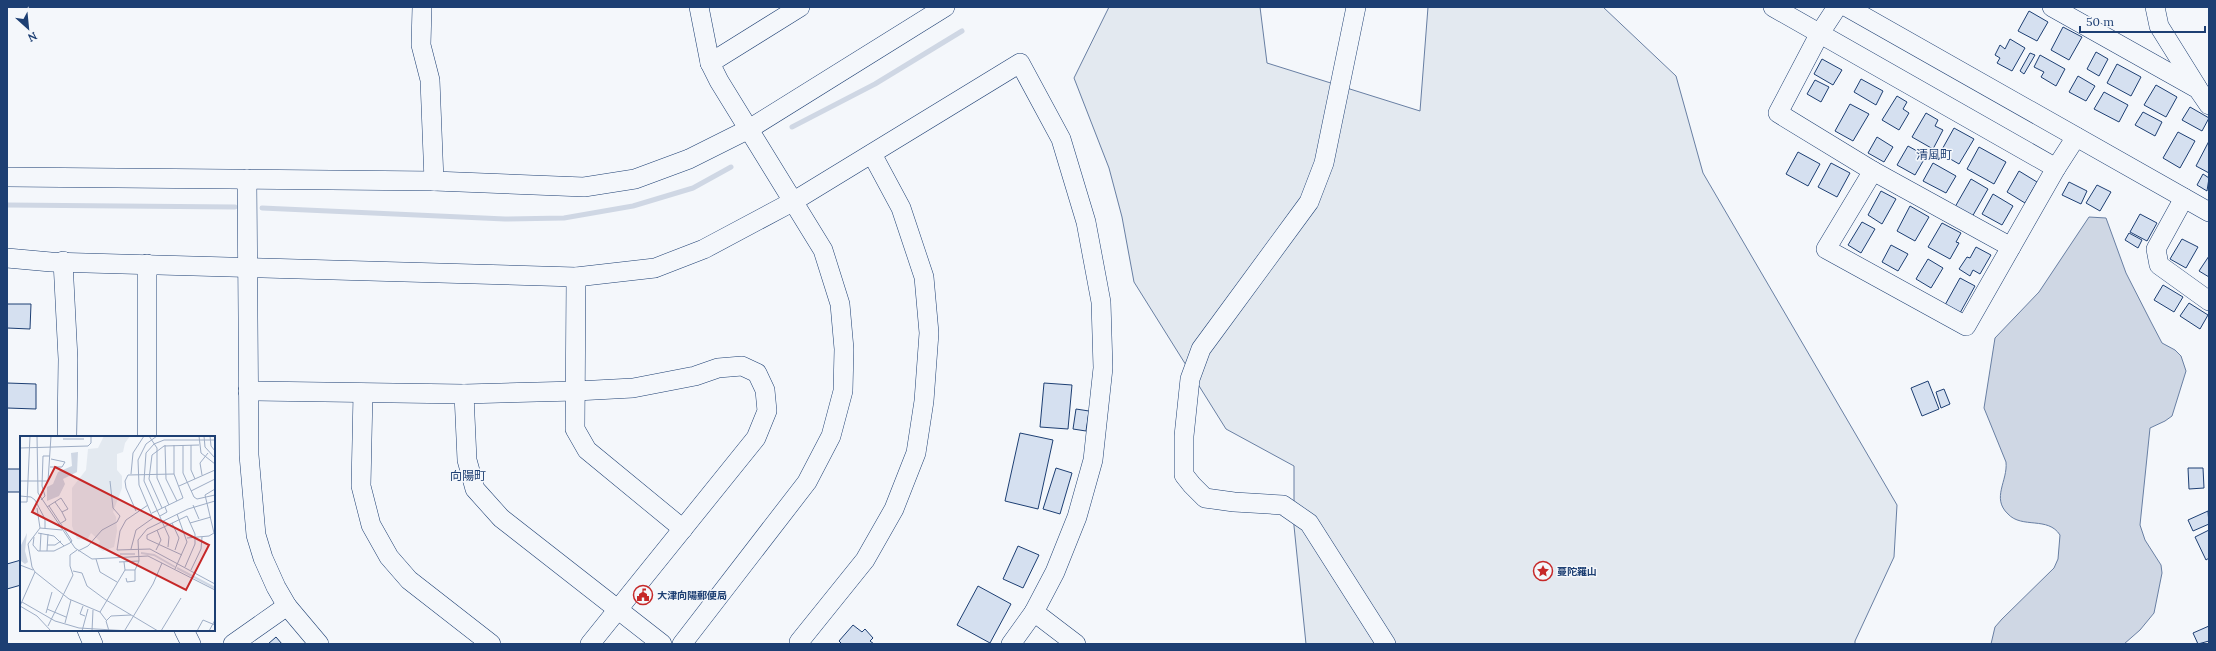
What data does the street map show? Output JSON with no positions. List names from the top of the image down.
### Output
{
  "districts": ["清風町", "向陽町"],
  "places": {
    "place": ["蔓陀羅山"],
    "public building": ["大津向陽郵便局"]
  },
  "scale_bar": "50 m",
  "north": "bottom right"
}
